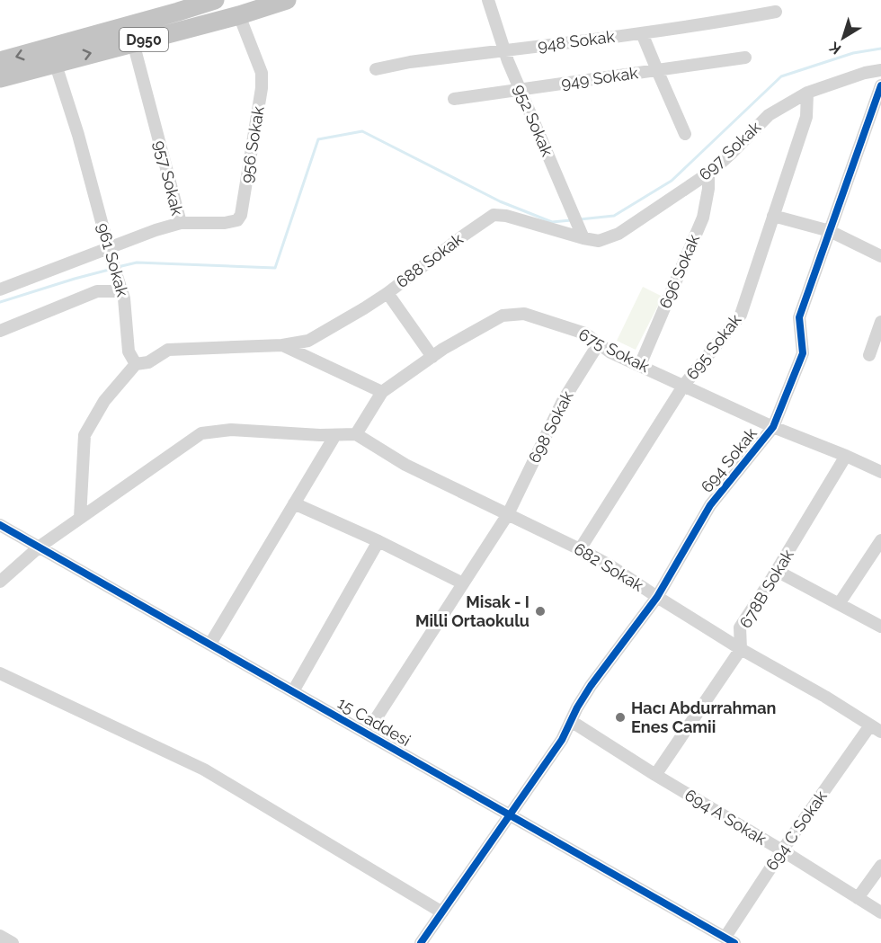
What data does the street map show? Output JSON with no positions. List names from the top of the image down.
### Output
{
  "streets": {
    "highway": ["D950"],
    "street": [
      "948 Sokak",
      "949 Sokak",
      "952 Sokak",
      "956 Sokak",
      "697 Sokak",
      "957 Sokak",
      "961 Sokak",
      "688 Sokak",
      "696 Sokak",
      "695 Sokak",
      "675 Sokak",
      "698 Sokak",
      "694 Sokak",
      "682 Sokak",
      "678B Sokak",
      "15 Caddesi",
      "694 A Sokak",
      "694 C Sokak"
    ]
  },
  "crossings": [
    ["D950", "956 Sokak"],
    ["D950", "957 Sokak"],
    ["D950", "961 Sokak"],
    ["948 Sokak", "952 Sokak"],
    ["949 Sokak", "952 Sokak"],
    ["952 Sokak", "697 Sokak"],
    ["952 Sokak", "688 Sokak"],
    ["956 Sokak", "957 Sokak"],
    ["697 Sokak", "688 Sokak"],
    ["697 Sokak", "696 Sokak"],
    ["697 Sokak", "695 Sokak"],
    ["957 Sokak", "961 Sokak"],
    ["696 Sokak", "675 Sokak"],
    ["695 Sokak", "675 Sokak"],
    ["695 Sokak", "682 Sokak"],
    ["675 Sokak", "698 Sokak"],
    ["675 Sokak", "694 Sokak"],
    ["675 Sokak", "678B Sokak"],
    ["698 Sokak", "682 Sokak"],
    ["698 Sokak", "15 Caddesi"],
    ["694 Sokak", "682 Sokak"],
    ["694 Sokak", "15 Caddesi"],
    ["694 Sokak", "694 A Sokak"],
    ["682 Sokak", "678B Sokak"],
    ["682 Sokak", "694 C Sokak"],
    ["678B Sokak", "694 A Sokak"],
    ["15 Caddesi", "694 C Sokak"],
    ["694 A Sokak", "694 C Sokak"]
  ],
  "places": ["Misak - I Milli Ortaokulu", "Hacı Abdurrahman Enes Camii"],
  "north": "bottom left"
}
